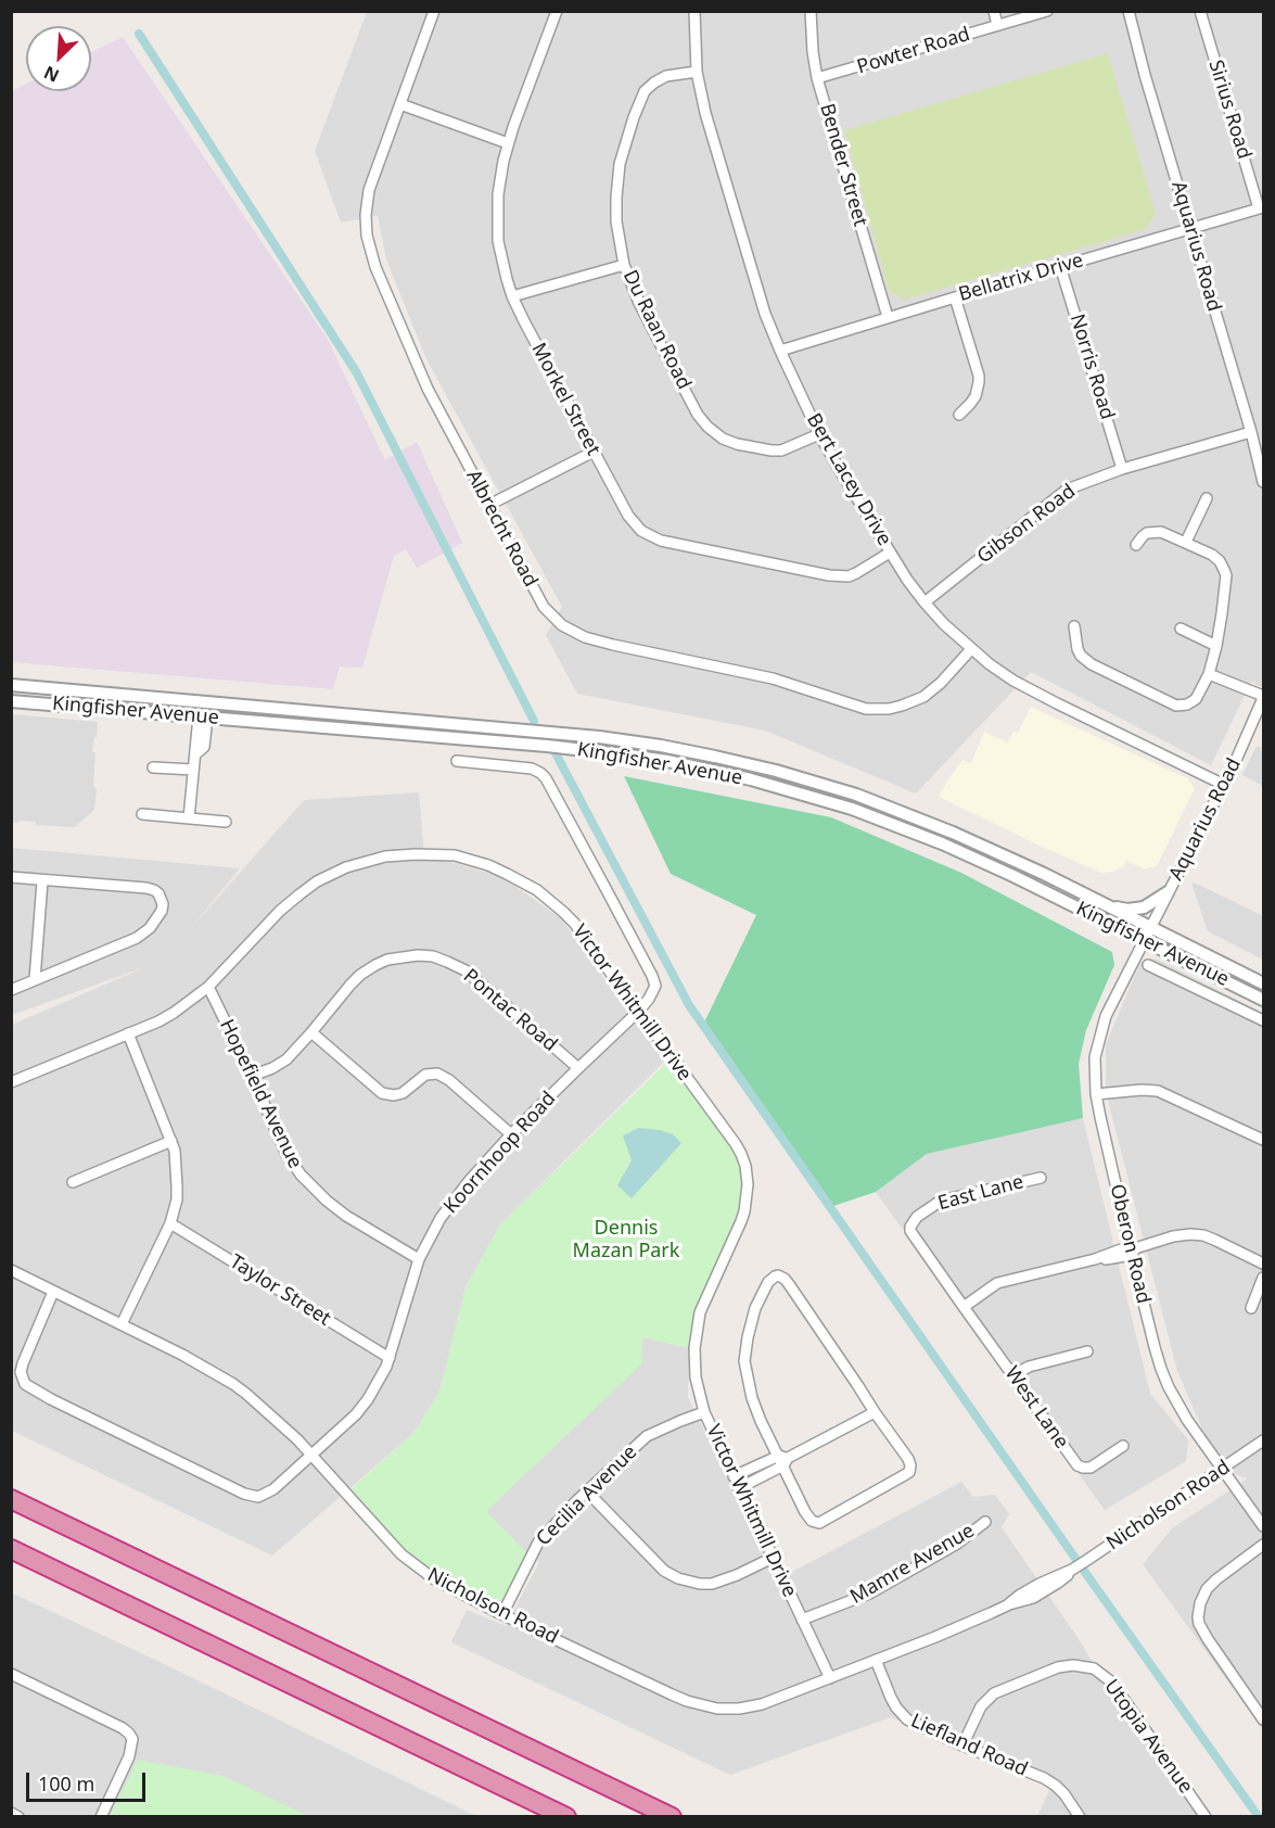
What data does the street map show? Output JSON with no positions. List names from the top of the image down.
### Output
{
  "streets": {
    "street": [
      "Powter Road",
      "Sirius Road",
      "Bender Street",
      "Aquarius Road",
      "Bellatrix Drive",
      "Du Raan Road",
      "Norris Road",
      "Morkel Street",
      "Bert Lacey Drive",
      "Gibson Road",
      "Albrecht Road",
      "Kingfisher Avenue",
      "Victor Whitmill Drive",
      "Pontac Road",
      "Hopefield Avenue",
      "Koornhoop Road",
      "East Lane",
      "Oberon Road",
      "Taylor Street",
      "West Lane",
      "Cecilia Avenue",
      "Nicholson Road",
      "Mamre Avenue",
      "Utopia Avenue",
      "Liefland Road"
    ]
  },
  "crossings": [
    ["Powter Road", "Bender Street"],
    ["Sirius Road", "Bellatrix Drive"],
    ["Bender Street", "Bellatrix Drive"],
    ["Aquarius Road", "Bellatrix Drive"],
    ["Aquarius Road", "Bert Lacey Drive"],
    ["Aquarius Road", "Gibson Road"],
    ["Aquarius Road", "Kingfisher Avenue"],
    ["Aquarius Road", "Oberon Road"],
    ["Bellatrix Drive", "Norris Road"],
    ["Bellatrix Drive", "Bert Lacey Drive"],
    ["Du Raan Road", "Bert Lacey Drive"],
    ["Norris Road", "Gibson Road"],
    ["Morkel Street", "Bert Lacey Drive"],
    ["Bert Lacey Drive", "Gibson Road"],
    ["Bert Lacey Drive", "Albrecht Road"],
    ["Kingfisher Avenue", "Oberon Road"],
    ["Victor Whitmill Drive", "Hopefield Avenue"],
    ["Victor Whitmill Drive", "Koornhoop Road"],
    ["Victor Whitmill Drive", "Cecilia Avenue"],
    ["Victor Whitmill Drive", "Nicholson Road"],
    ["Victor Whitmill Drive", "Mamre Avenue"],
    ["Pontac Road", "Hopefield Avenue"],
    ["Pontac Road", "Koornhoop Road"],
    ["Hopefield Avenue", "Koornhoop Road"],
    ["Koornhoop Road", "Taylor Street"],
    ["Koornhoop Road", "Nicholson Road"],
    ["East Lane", "West Lane"],
    ["Oberon Road", "Nicholson Road"],
    ["Cecilia Avenue", "Nicholson Road"],
    ["Nicholson Road", "Liefland Road"],
    ["Utopia Avenue", "Liefland Road"]
  ],
  "parks": ["Dennis Mazan Park"],
  "scale_bar": "100 m",
  "north": "bottom left"
}
